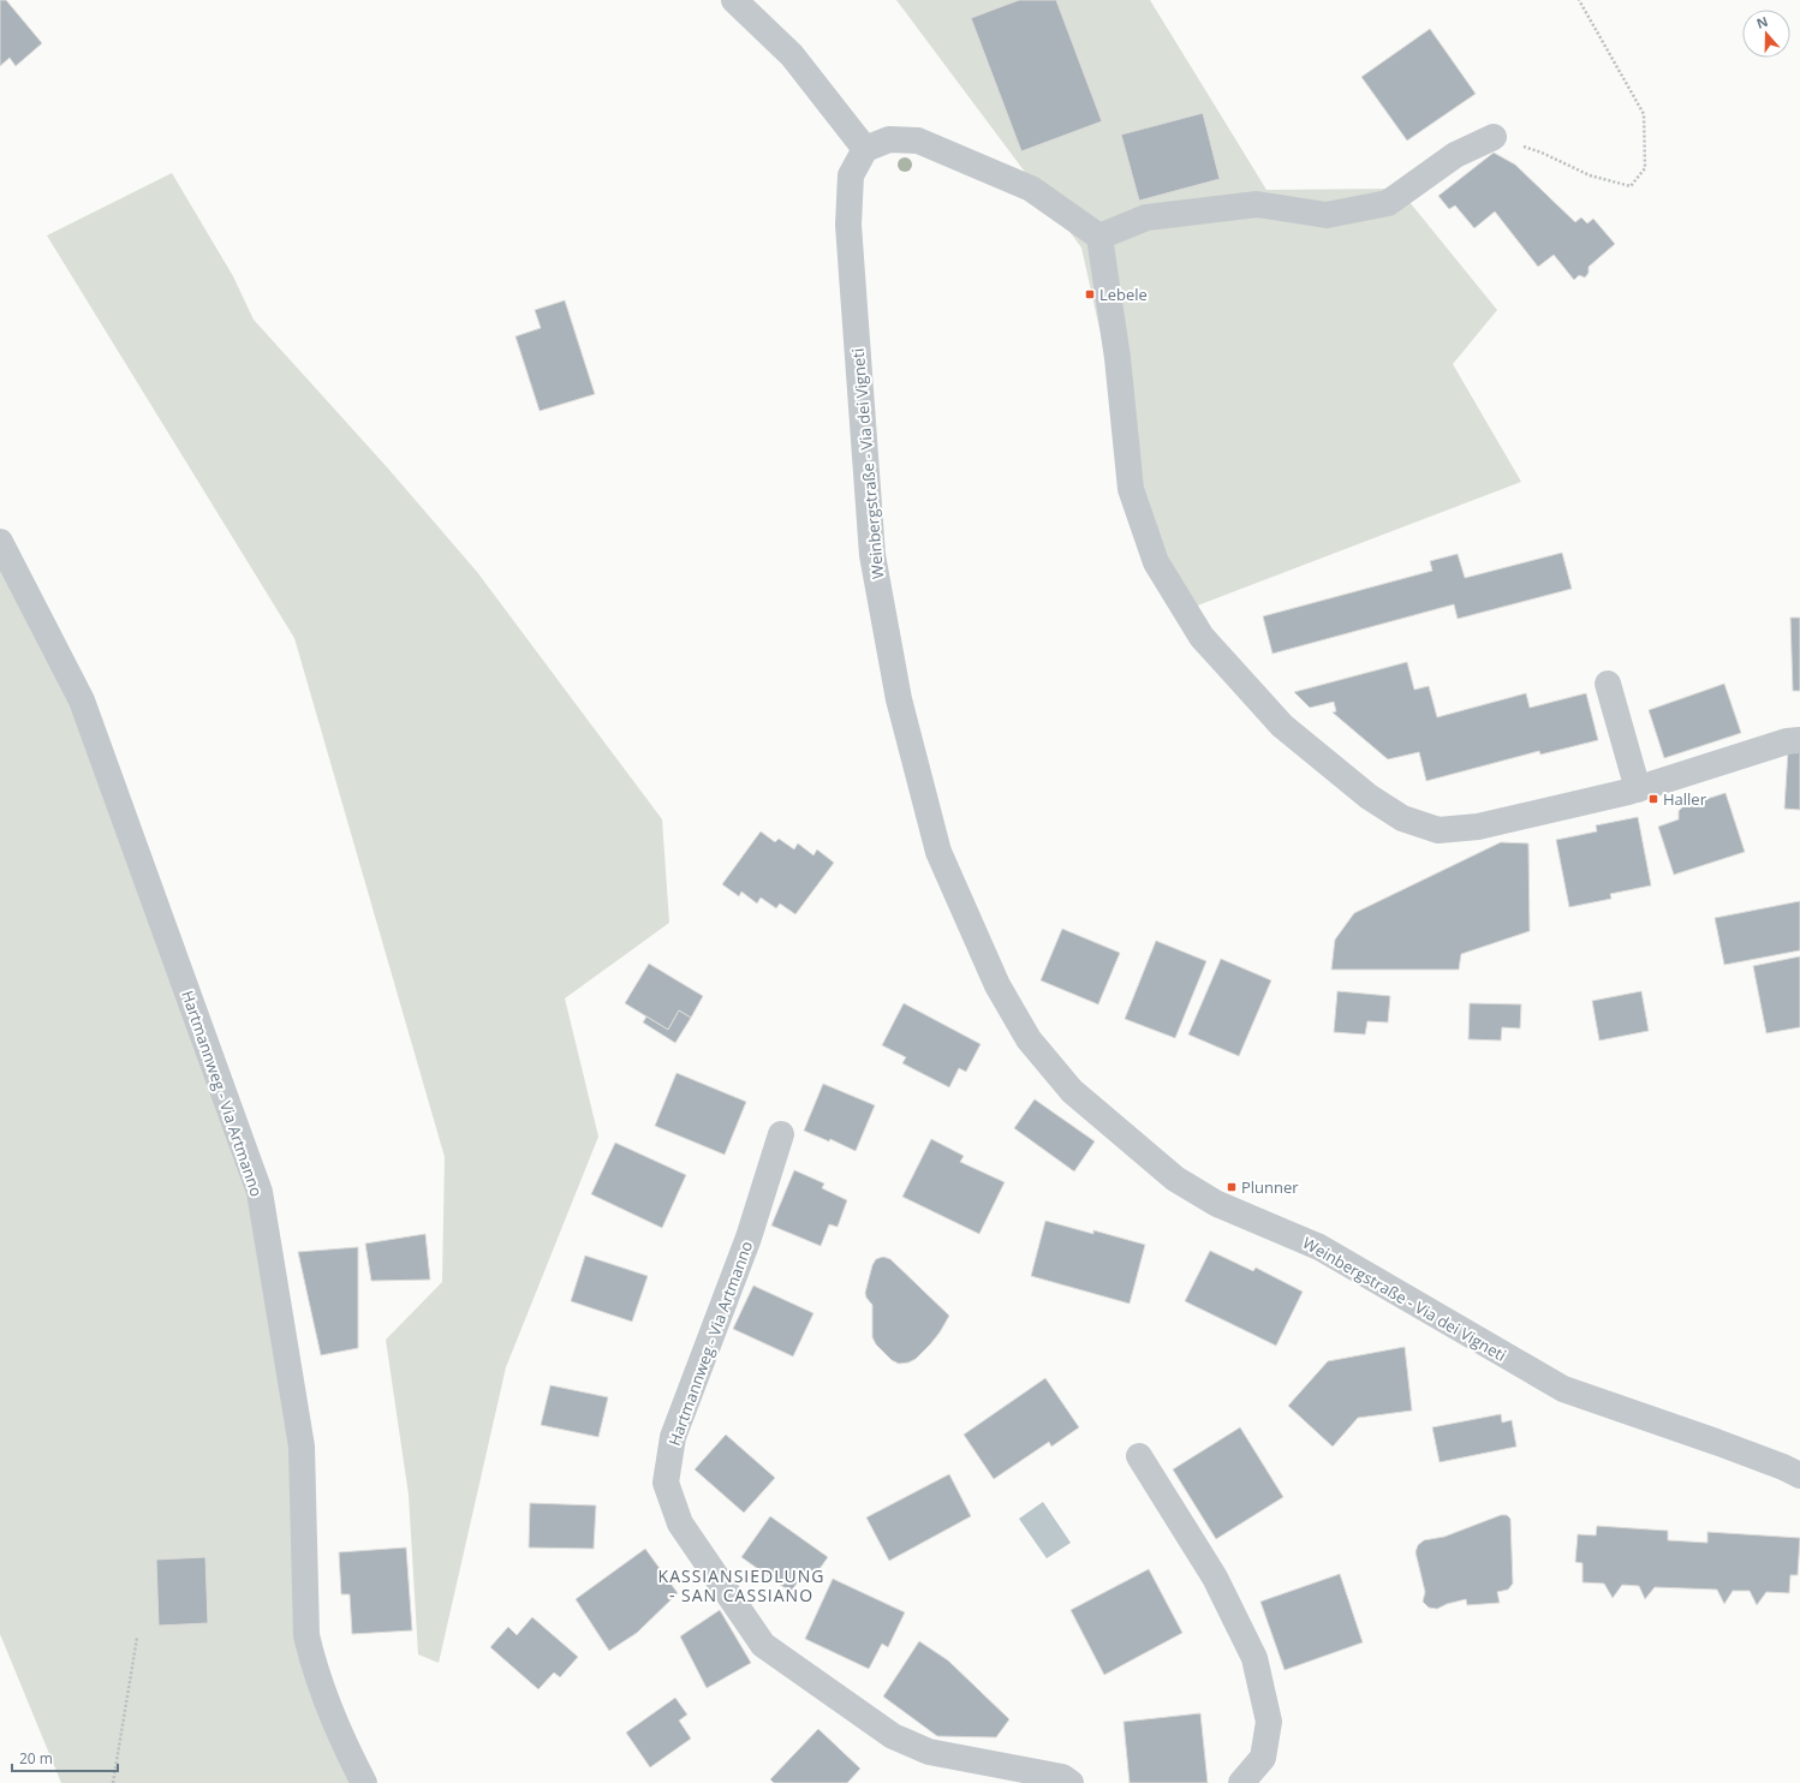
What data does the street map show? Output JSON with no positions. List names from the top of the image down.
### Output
{
  "streets": {
    "street": ["Weinbergstraße - Via dei Vigneti", "Hartmannweg - Via Artmanno"]
  },
  "districts": ["KASSIANSIEDLUNG - SAN CASSIANO"],
  "places": {
    "transit": ["Lebele", "Haller", "Plunner"]
  },
  "scale_bar": "20 m",
  "north": "top"
}
